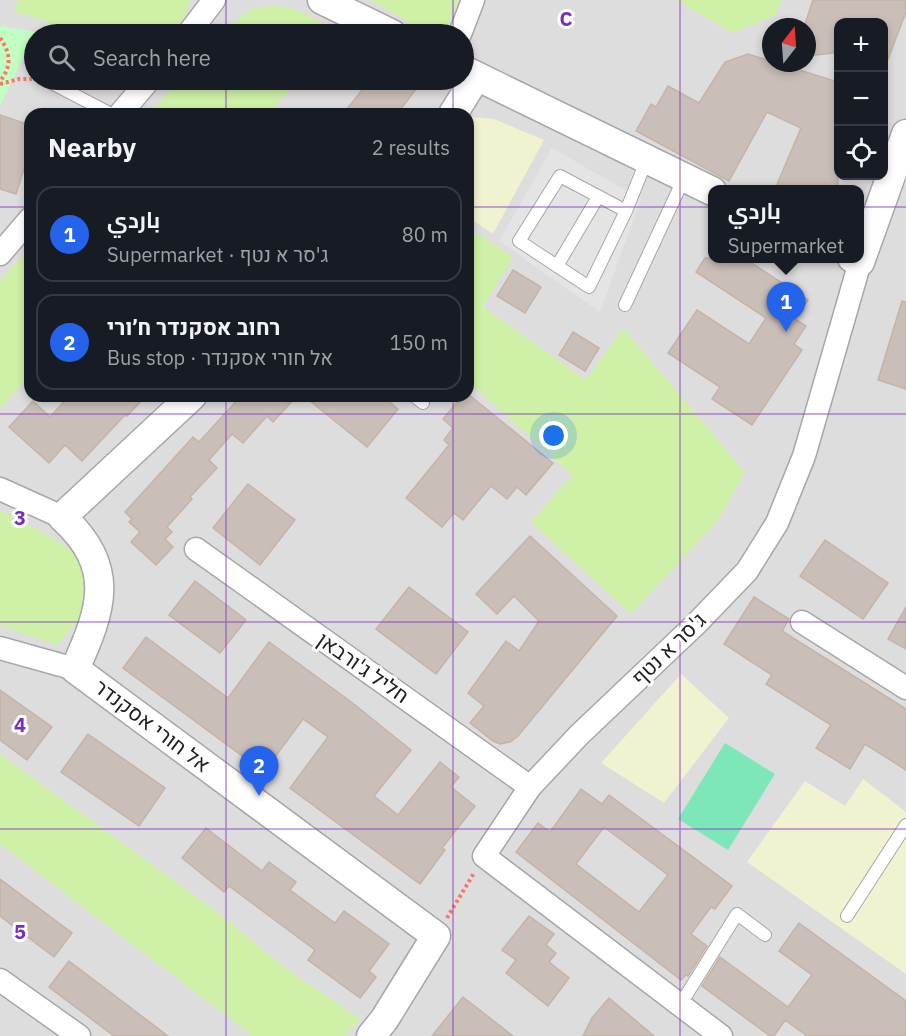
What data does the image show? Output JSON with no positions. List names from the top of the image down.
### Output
{
  "streets": {
    "street": ["ג'סר א נטף", "חליל ג'ורבאן", "אל חורי אסקנדר"]
  },
  "crossings": [
    ["ג'סר א נטף", "חליל ג'ורבאן"]
  ],
  "north": "top",
  "page": {
    "map_buttons": ["+", "−"],
    "search": "Search here",
    "heading": ["Nearby", "2 results"],
    "popup": ["باردي", "Supermarket"],
    "list": [
      {
        "mark": "1",
        "name": "باردي",
        "note": "Supermarket · ג'סר א נטף",
        "value": "80 m"
      },
      {
        "mark": "2",
        "name": "רחוב אסקנדר ח׳ורי",
        "note": "Bus stop · אל חורי אסקנדר",
        "value": "150 m"
      }
    ],
    "pins": ["1", "2"]
  },
  "grid": {
    "columns": ["C"],
    "rows": ["3", "4", "5"]
  }
}
